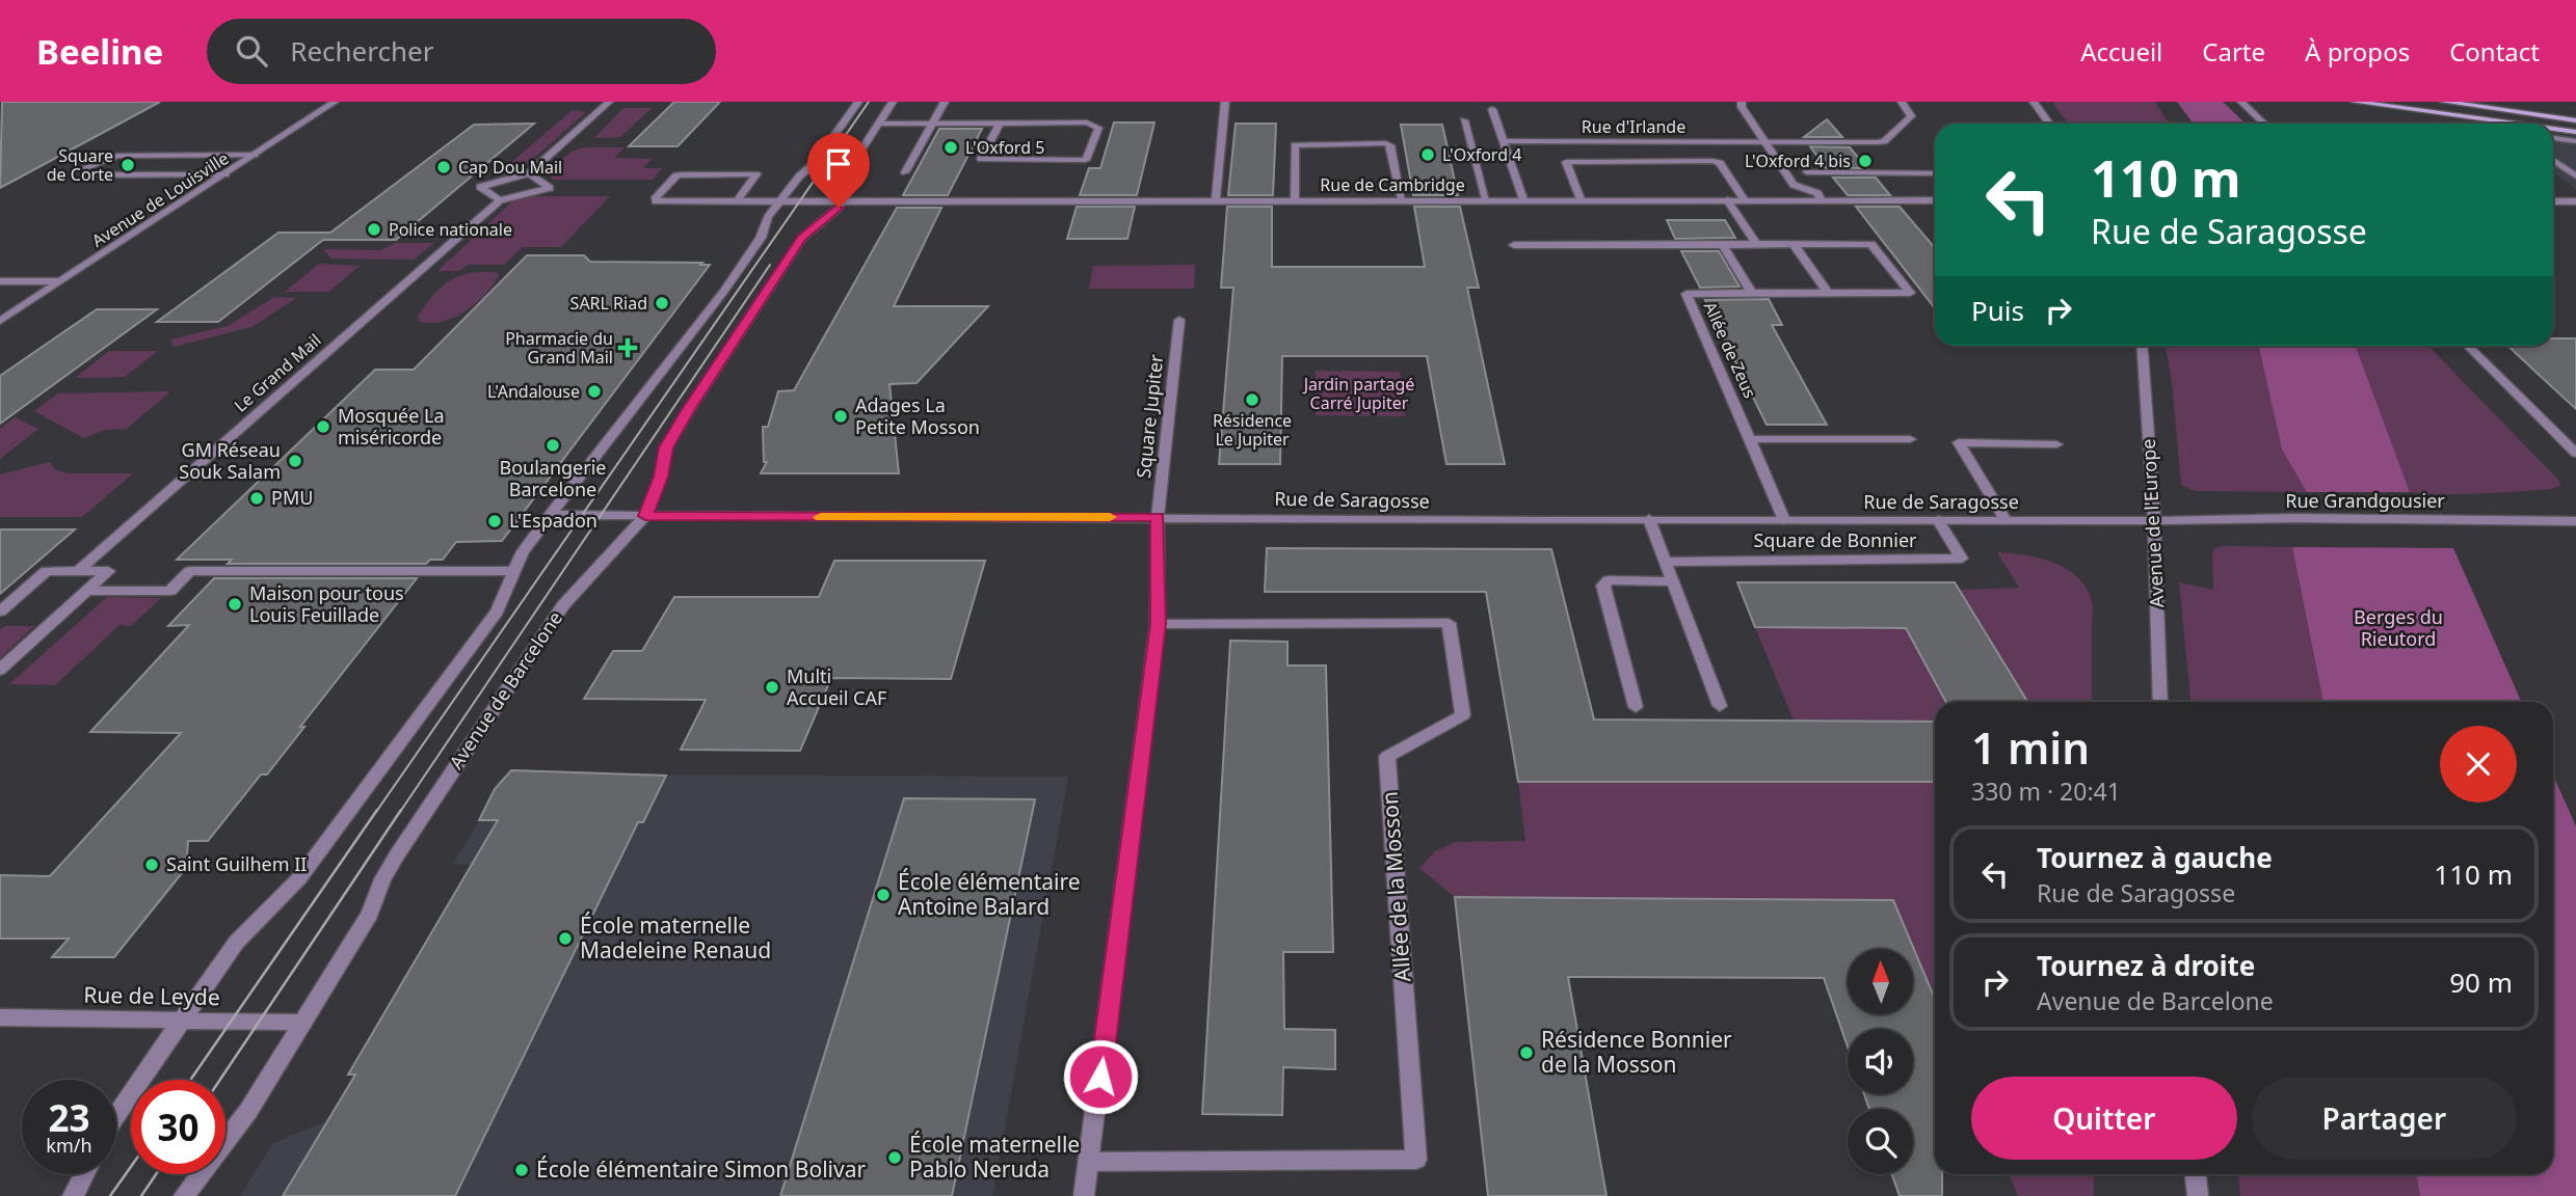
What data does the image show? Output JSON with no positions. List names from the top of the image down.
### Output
{
  "streets": {
    "street": [
      "Rue d'Irlande",
      "Rue de Cambridge",
      "Avenue de Louisville",
      "Allée de Zeus",
      "Le Grand Mail",
      "Square Jupiter",
      "Rue de Saragosse",
      "Rue Grandgousier",
      "Avenue de l'Europe",
      "Square de Bonnier",
      "Avenue de Barcelone",
      "Allée de la Mosson",
      "Rue de Leyde"
    ]
  },
  "crossings": [
    ["Rue de Cambridge", "Avenue de Barcelone"],
    ["Allée de Zeus", "Rue de Saragosse"],
    ["Square Jupiter", "Rue de Saragosse"],
    ["Square Jupiter", "Allée de la Mosson"],
    ["Rue de Saragosse", "Rue Grandgousier"],
    ["Rue de Saragosse", "Avenue de l'Europe"],
    ["Rue de Saragosse", "Square de Bonnier"],
    ["Rue de Saragosse", "Avenue de Barcelone"],
    ["Rue Grandgousier", "Avenue de l'Europe"],
    ["Avenue de Barcelone", "Rue de Leyde"]
  ],
  "parks": ["Jardin partagé Carré Jupiter", "Berges du Rieutord"],
  "places": {
    "other": [
      "L'Oxford 5",
      "L'Oxford 4",
      "L'Oxford 4 bis",
      "Square de Corte",
      "Cap Dou Mail",
      "Police nationale",
      "SARL Riad",
      "L'Andalouse",
      "Résidence Le Jupiter",
      "Adages La Petite Mosson",
      "Mosquée La miséricorde",
      "Boulangerie Barcelone",
      "GM Réseau Souk Salam",
      "PMU",
      "L'Espadon",
      "Maison pour tous Louis Feuillade",
      "Multi Accueil CAF",
      "Saint Guilhem II",
      "École élémentaire Antoine Balard",
      "École maternelle Madeleine Renaud",
      "Résidence Bonnier de la Mosson",
      "École maternelle Pablo Neruda",
      "École élémentaire Simon Bolivar"
    ],
    "health": ["Pharmacie du Grand Mail"]
  },
  "north": "top",
  "page": {
    "header": "Beeline",
    "search": "Rechercher",
    "nav": [
      "Accueil",
      "Carte",
      "À propos",
      "Contact"
    ],
    "turn": ["110 m", "Rue de Saragosse"],
    "then": "Puis",
    "heading": ["1 min", "330 m · 20:41"],
    "list": [
      {
        "name": "Tournez à gauche",
        "note": "Rue de Saragosse",
        "value": "110 m"
      },
      {
        "name": "Tournez à droite",
        "note": "Avenue de Barcelone",
        "value": "90 m"
      }
    ],
    "buttons": ["Quitter", "Partager"],
    "speed": "23 km/h",
    "limit": "30"
  }
}
